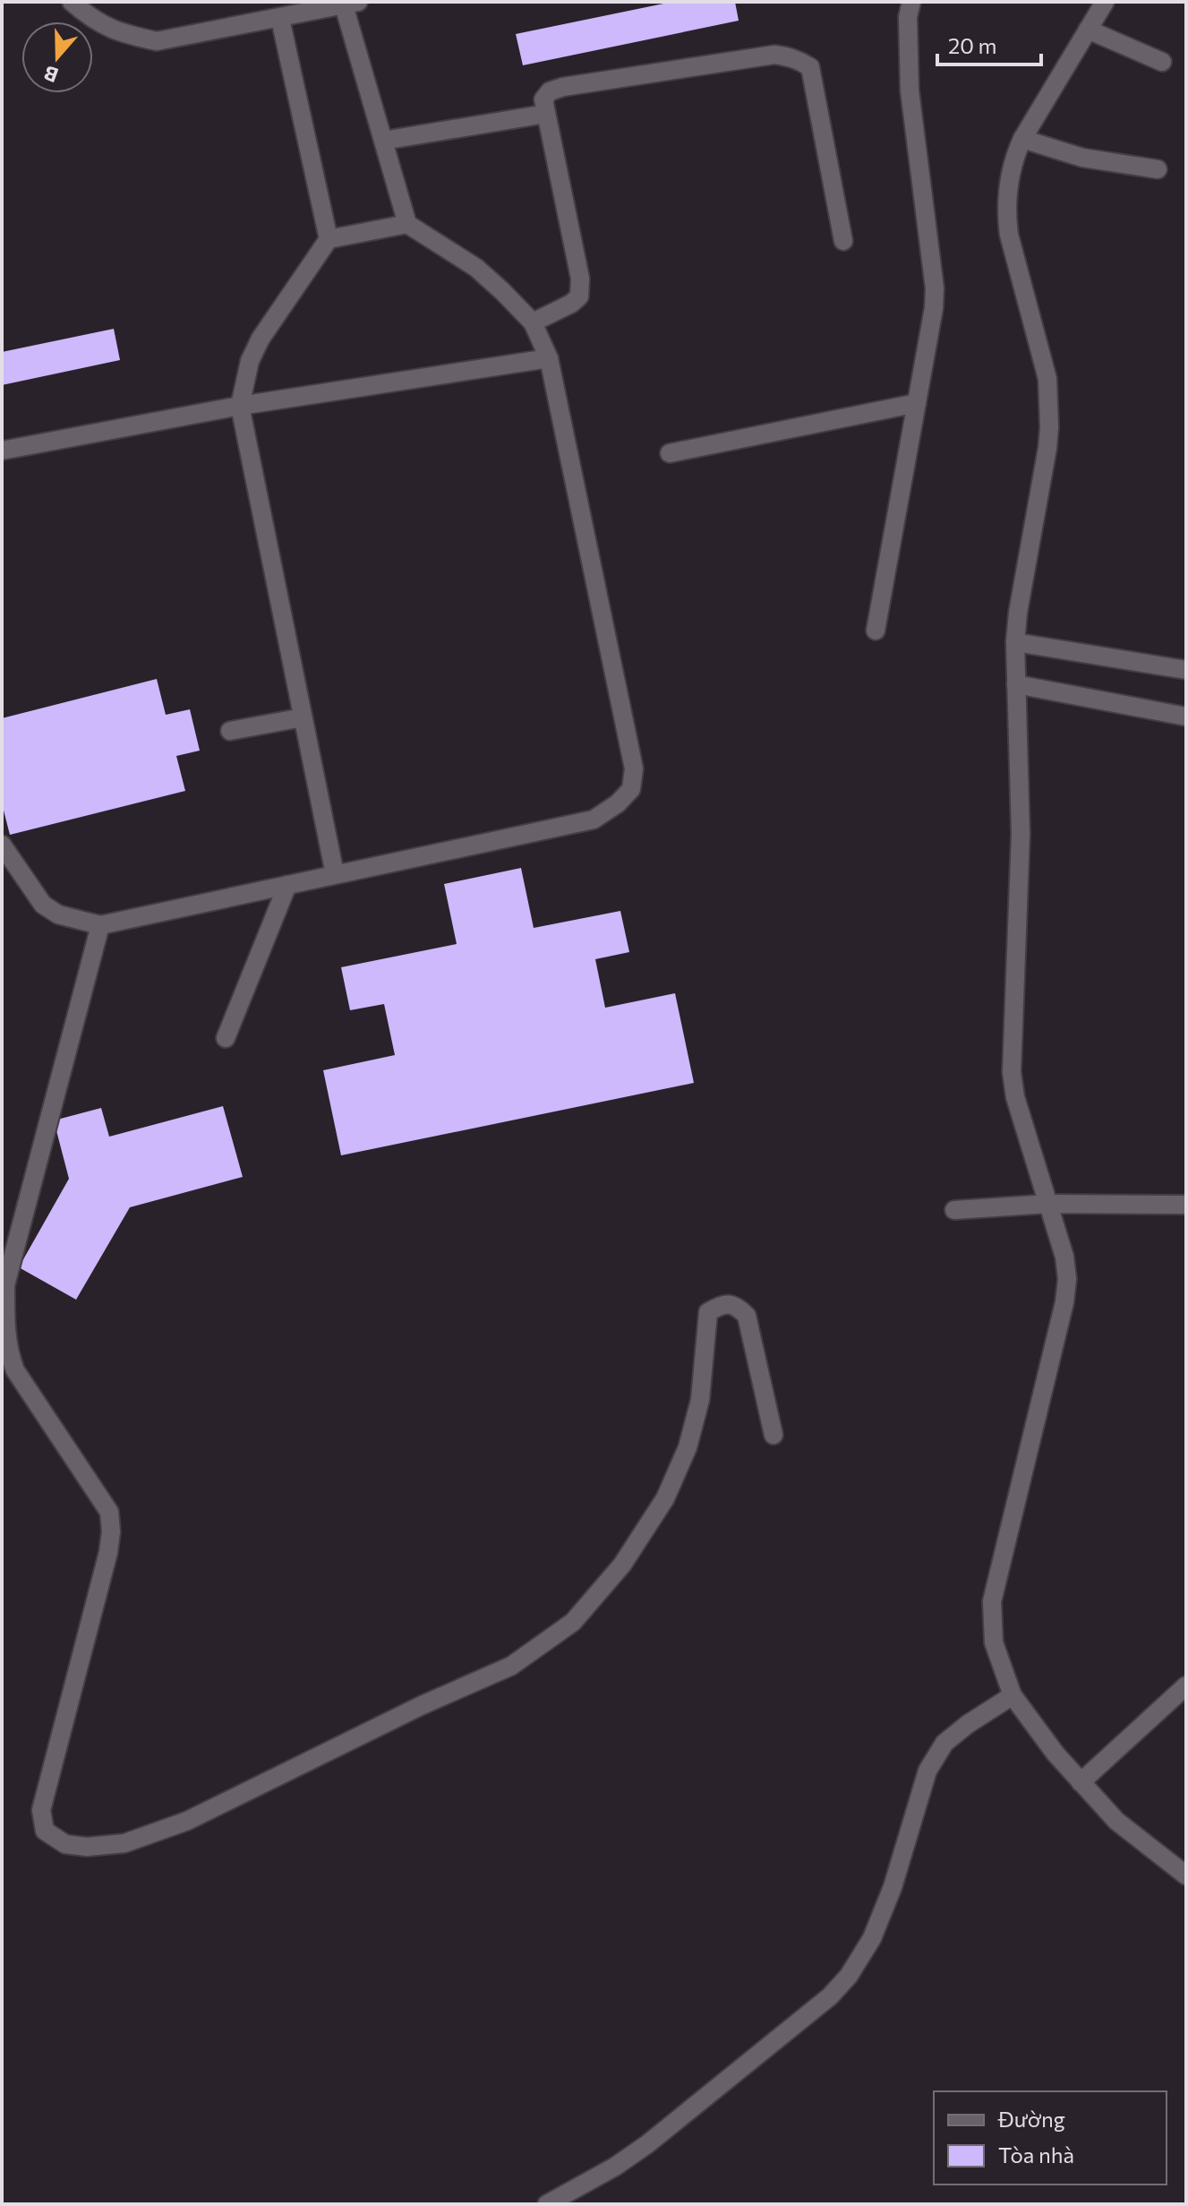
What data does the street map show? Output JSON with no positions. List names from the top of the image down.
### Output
{
  "legend": ["Đường", "Tòa nhà"],
  "scale_bar": "20 m",
  "north": "bottom"
}
